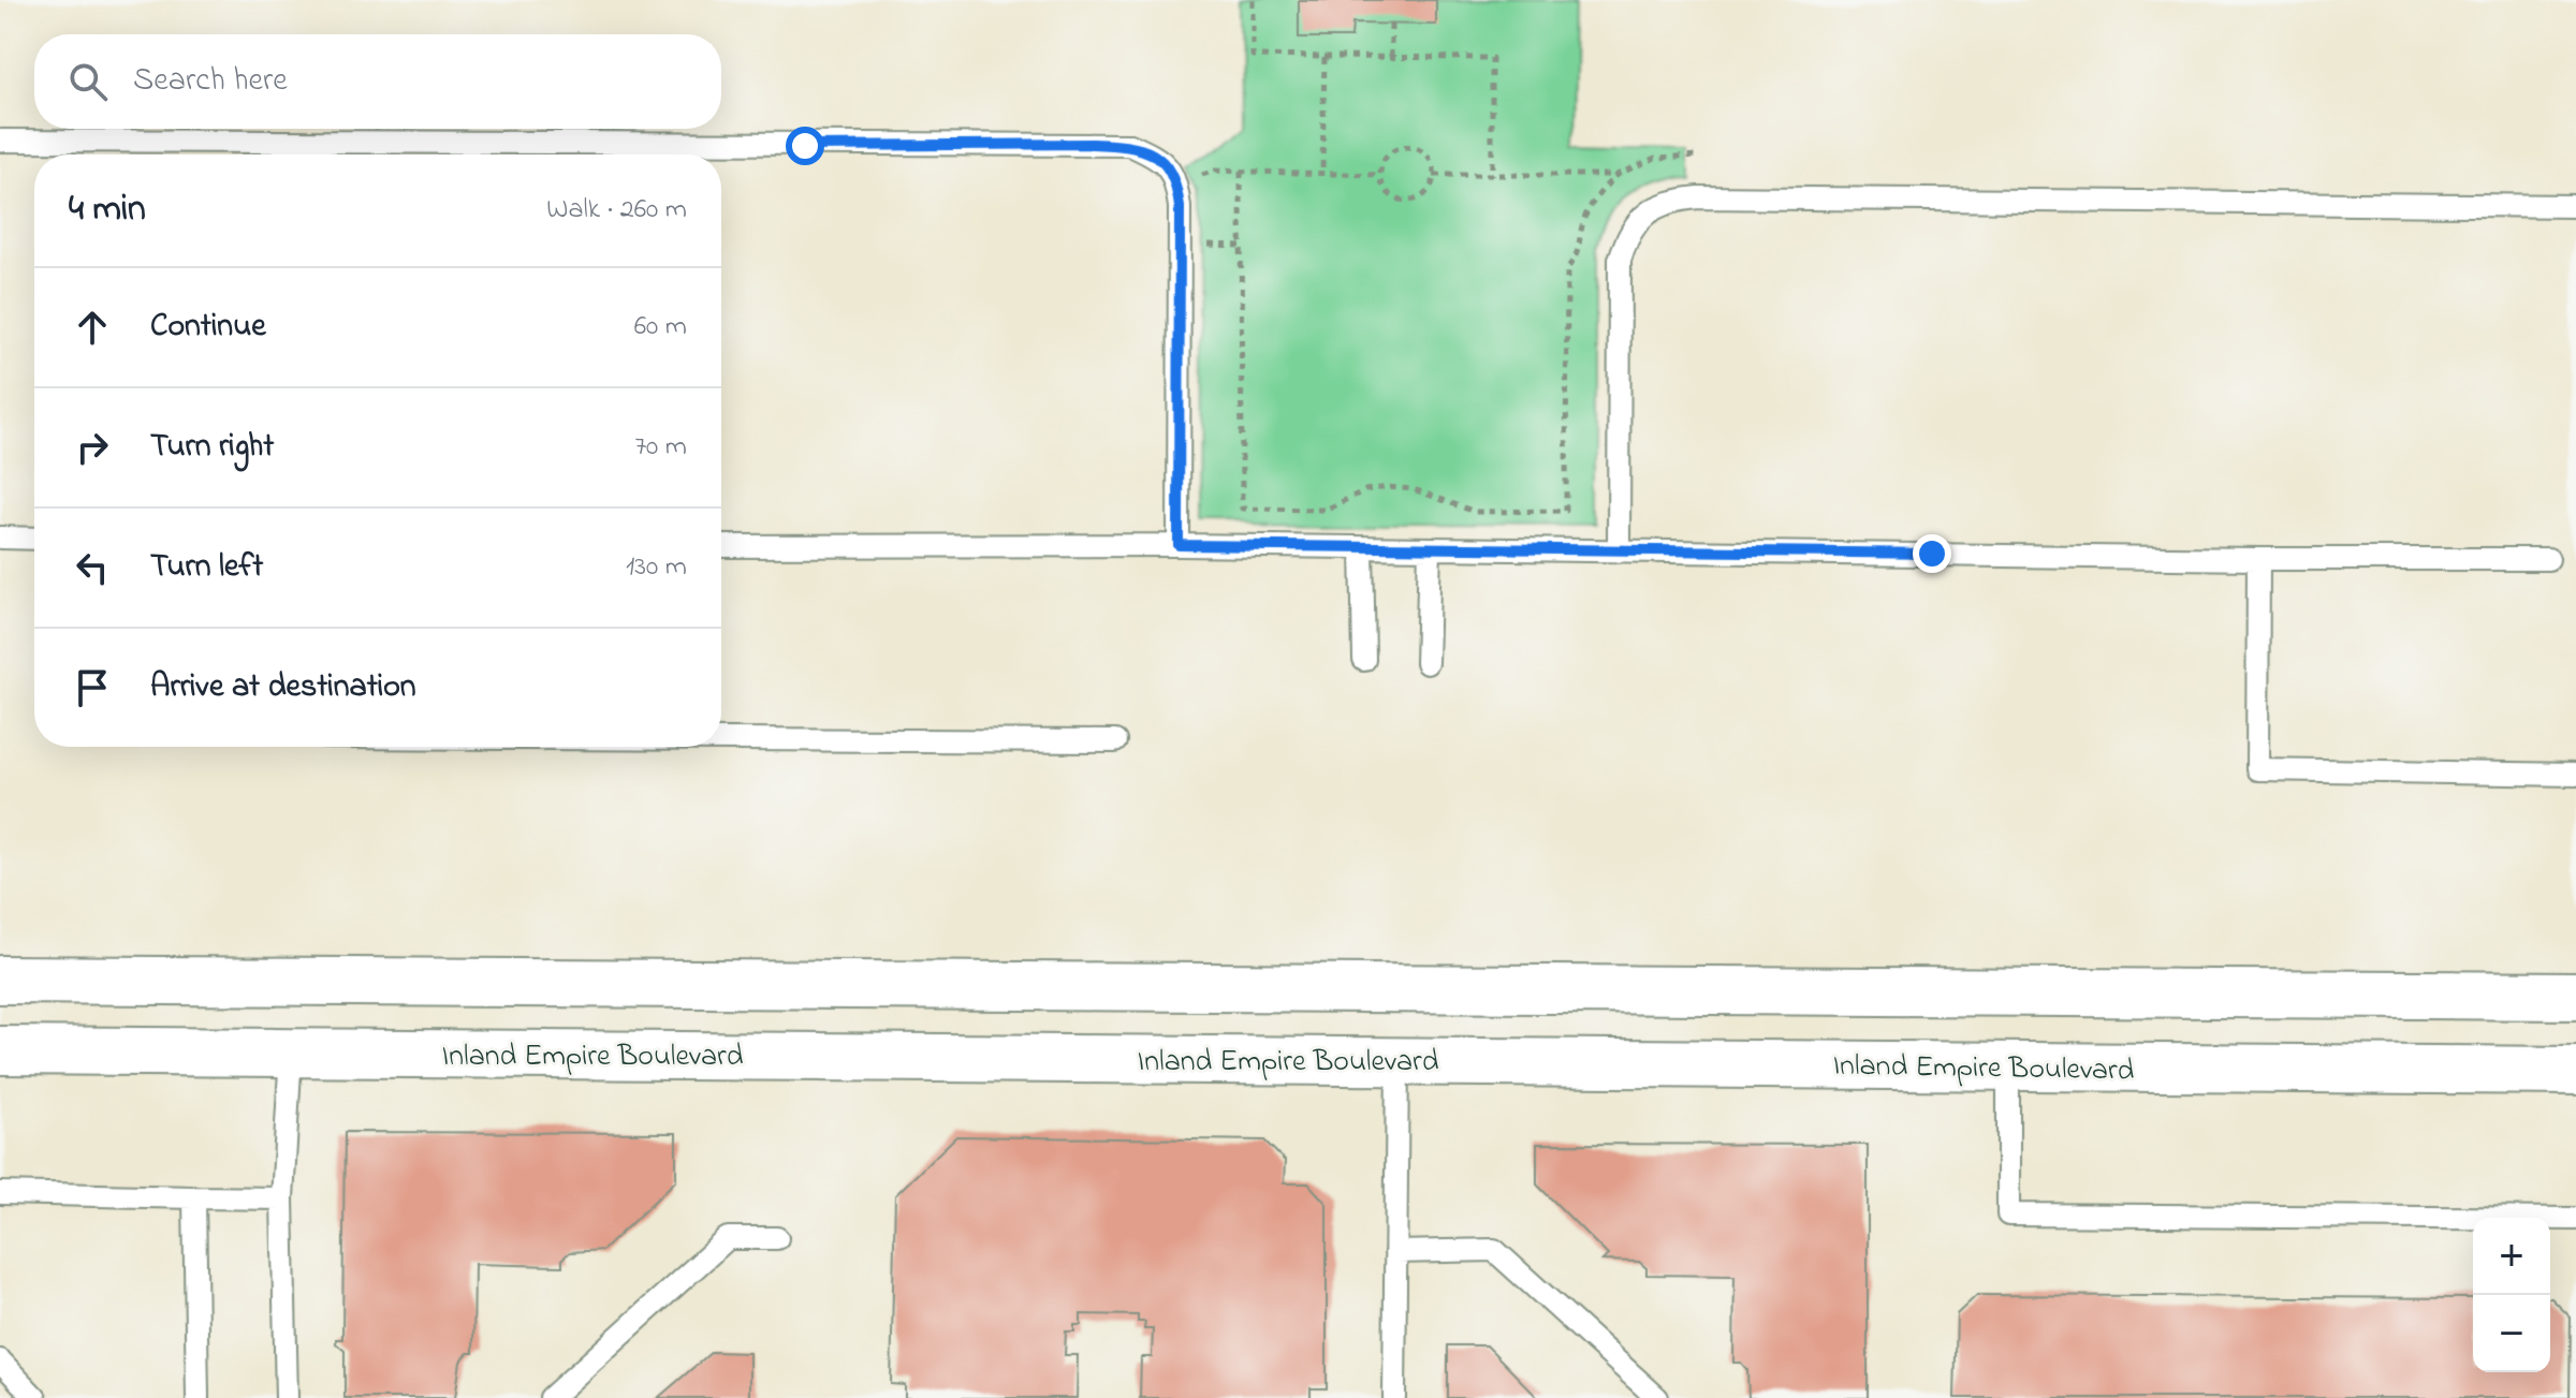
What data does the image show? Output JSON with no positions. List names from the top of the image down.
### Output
{
  "streets": {
    "main road": ["Inland Empire Boulevard"]
  },
  "page": {
    "search": "Search here",
    "heading": ["4 min", "Walk · 260 m"],
    "list": [
      ["Continue", "60 m"],
      ["Turn right", "70 m"],
      ["Turn left", "130 m"],
      "Arrive at destination"
    ],
    "map_buttons": ["+", "−"]
  }
}
